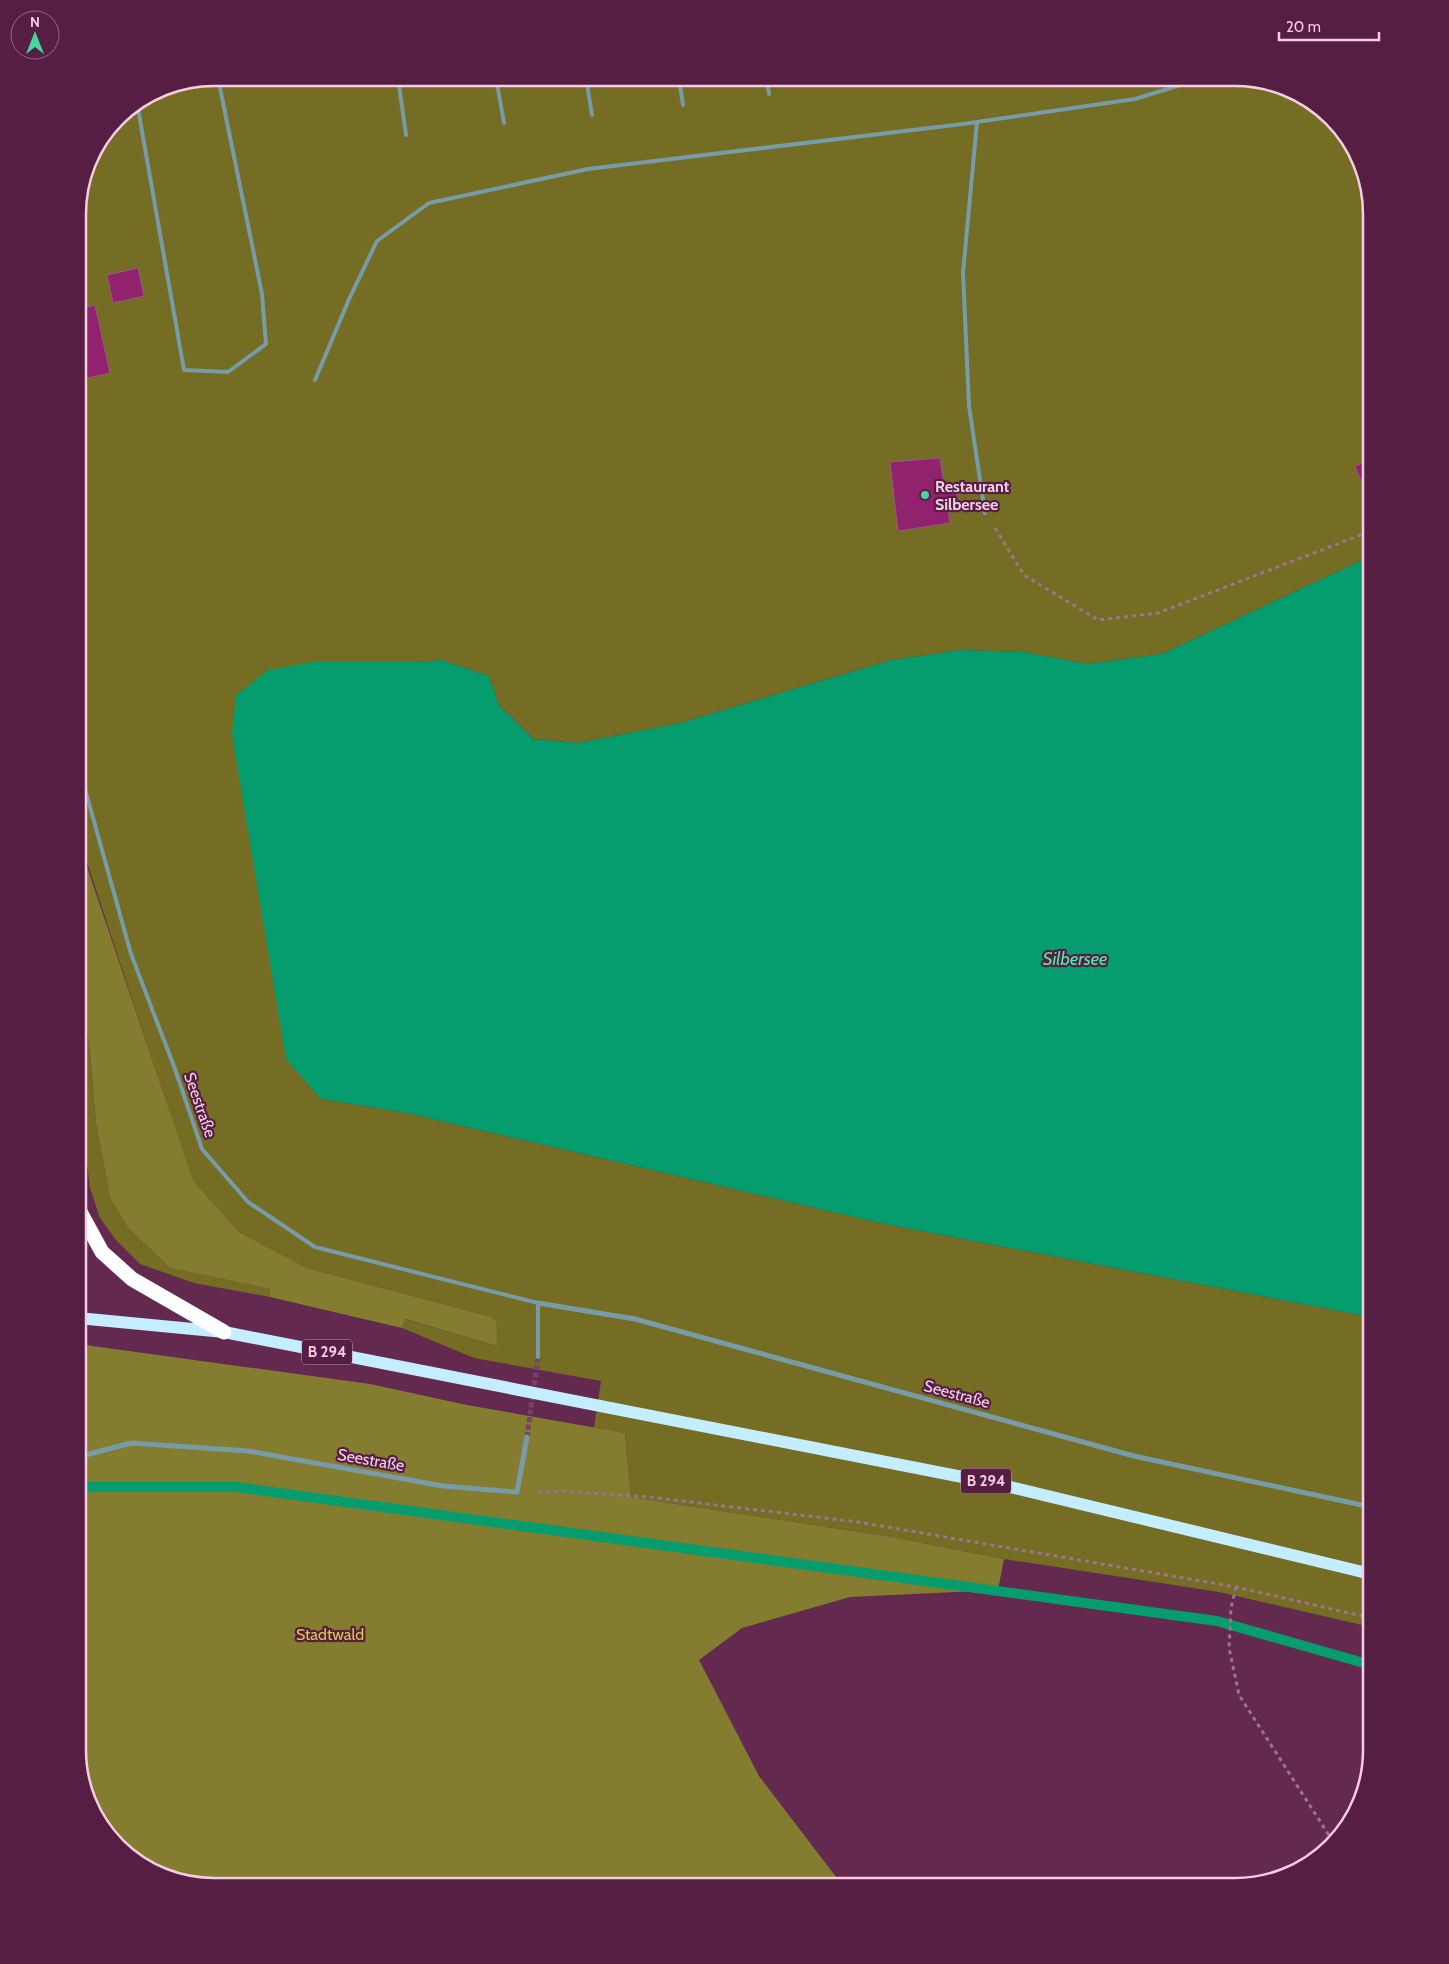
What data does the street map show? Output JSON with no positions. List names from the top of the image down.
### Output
{
  "streets": {
    "main road": ["B 294"],
    "street": ["Seestraße"]
  },
  "water": ["Silbersee"],
  "parks": ["Stadtwald"],
  "places": ["Restaurant Silbersee"],
  "scale_bar": "20 m",
  "north": "top"
}
